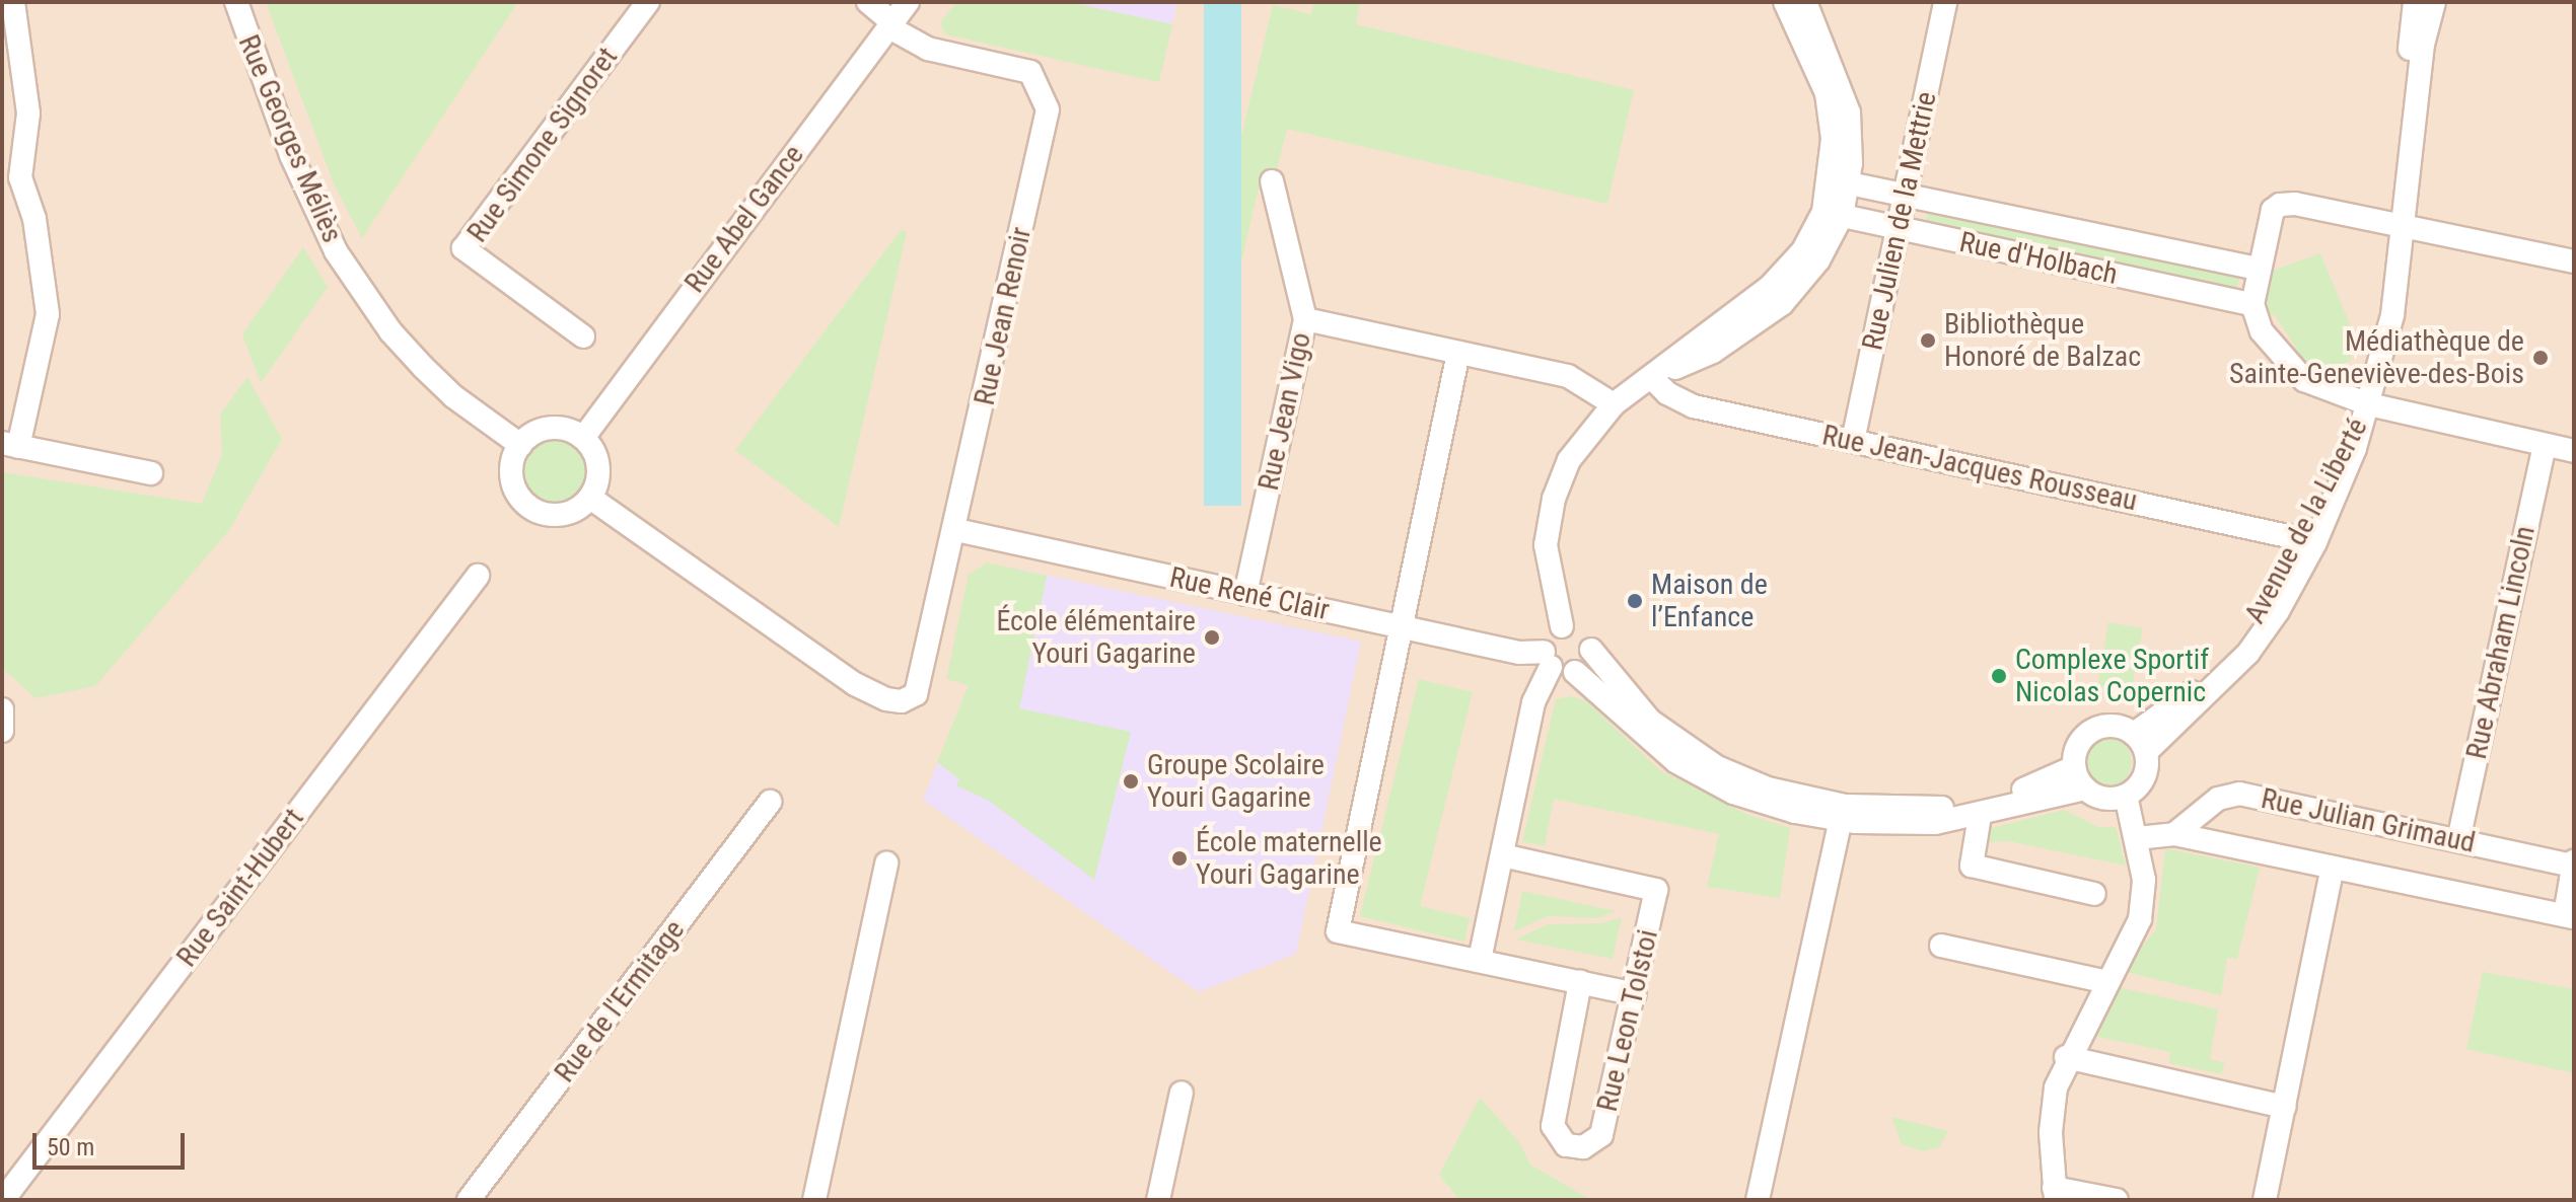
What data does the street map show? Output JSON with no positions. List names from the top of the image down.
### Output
{
  "streets": {
    "street": [
      "Rue Georges Méliès",
      "Rue Simone Signoret",
      "Rue Abel Gance",
      "Rue Julien de la Mettrie",
      "Rue d'Holbach",
      "Rue Jean Renoir",
      "Rue Jean Vigo",
      "Rue Jean-Jacques Rousseau",
      "Avenue de la Liberté",
      "Rue René Clair",
      "Rue Abraham Lincoln",
      "Rue Julian Grimaud",
      "Rue Saint-Hubert",
      "Rue de l'Ermitage",
      "Rue Leon Tolstoi"
    ]
  },
  "crossings": [
    ["Rue Georges Méliès", "Rue Abel Gance"],
    ["Rue Georges Méliès", "Rue Jean Renoir"],
    ["Rue Abel Gance", "Rue Jean Renoir"],
    ["Rue Julien de la Mettrie", "Rue d'Holbach"],
    ["Rue Julien de la Mettrie", "Rue Jean-Jacques Rousseau"],
    ["Rue Jean Renoir", "Rue René Clair"],
    ["Rue Jean Vigo", "Rue René Clair"],
    ["Rue Jean-Jacques Rousseau", "Avenue de la Liberté"],
    ["Rue Abraham Lincoln", "Rue Julian Grimaud"]
  ],
  "places": [
    "Bibliothèque Honoré de Balzac",
    "Médiathèque de Sainte-Geneviève-des-Bois",
    "Maison de l’Enfance",
    "École élémentaire Youri Gagarine",
    "Complexe Sportif Nicolas Copernic",
    "Groupe Scolaire Youri Gagarine",
    "École maternelle Youri Gagarine"
  ],
  "scale_bar": "50 m"
}
